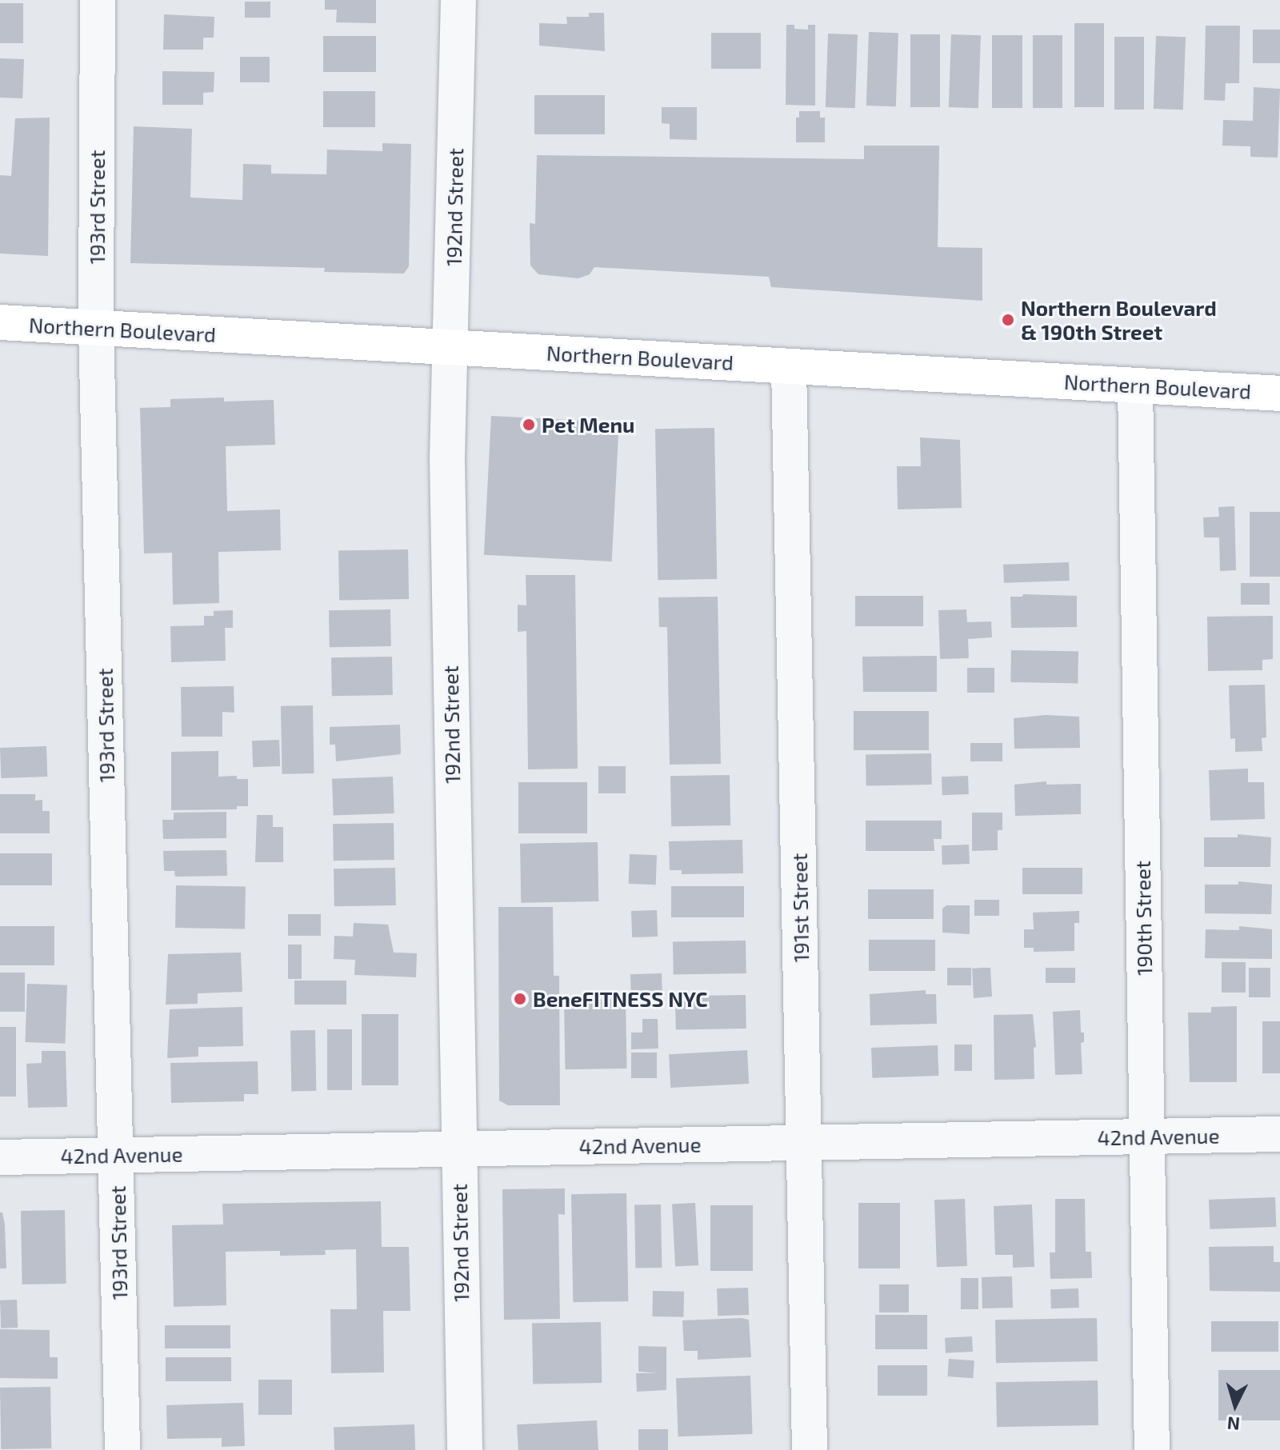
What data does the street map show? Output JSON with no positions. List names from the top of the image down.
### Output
{
  "streets": {
    "main road": ["Northern Boulevard"],
    "street": [
      "193rd Street",
      "192nd Street",
      "191st Street",
      "190th Street",
      "42nd Avenue"
    ]
  },
  "crossings": [
    ["193rd Street", "Northern Boulevard"],
    ["193rd Street", "42nd Avenue"],
    ["192nd Street", "Northern Boulevard"],
    ["192nd Street", "42nd Avenue"],
    ["Northern Boulevard", "191st Street"],
    ["Northern Boulevard", "190th Street"],
    ["191st Street", "42nd Avenue"],
    ["190th Street", "42nd Avenue"]
  ],
  "places": ["Northern Boulevard & 190th Street", "Pet Menu", "BeneFITNESS NYC"],
  "north": "bottom"
}
